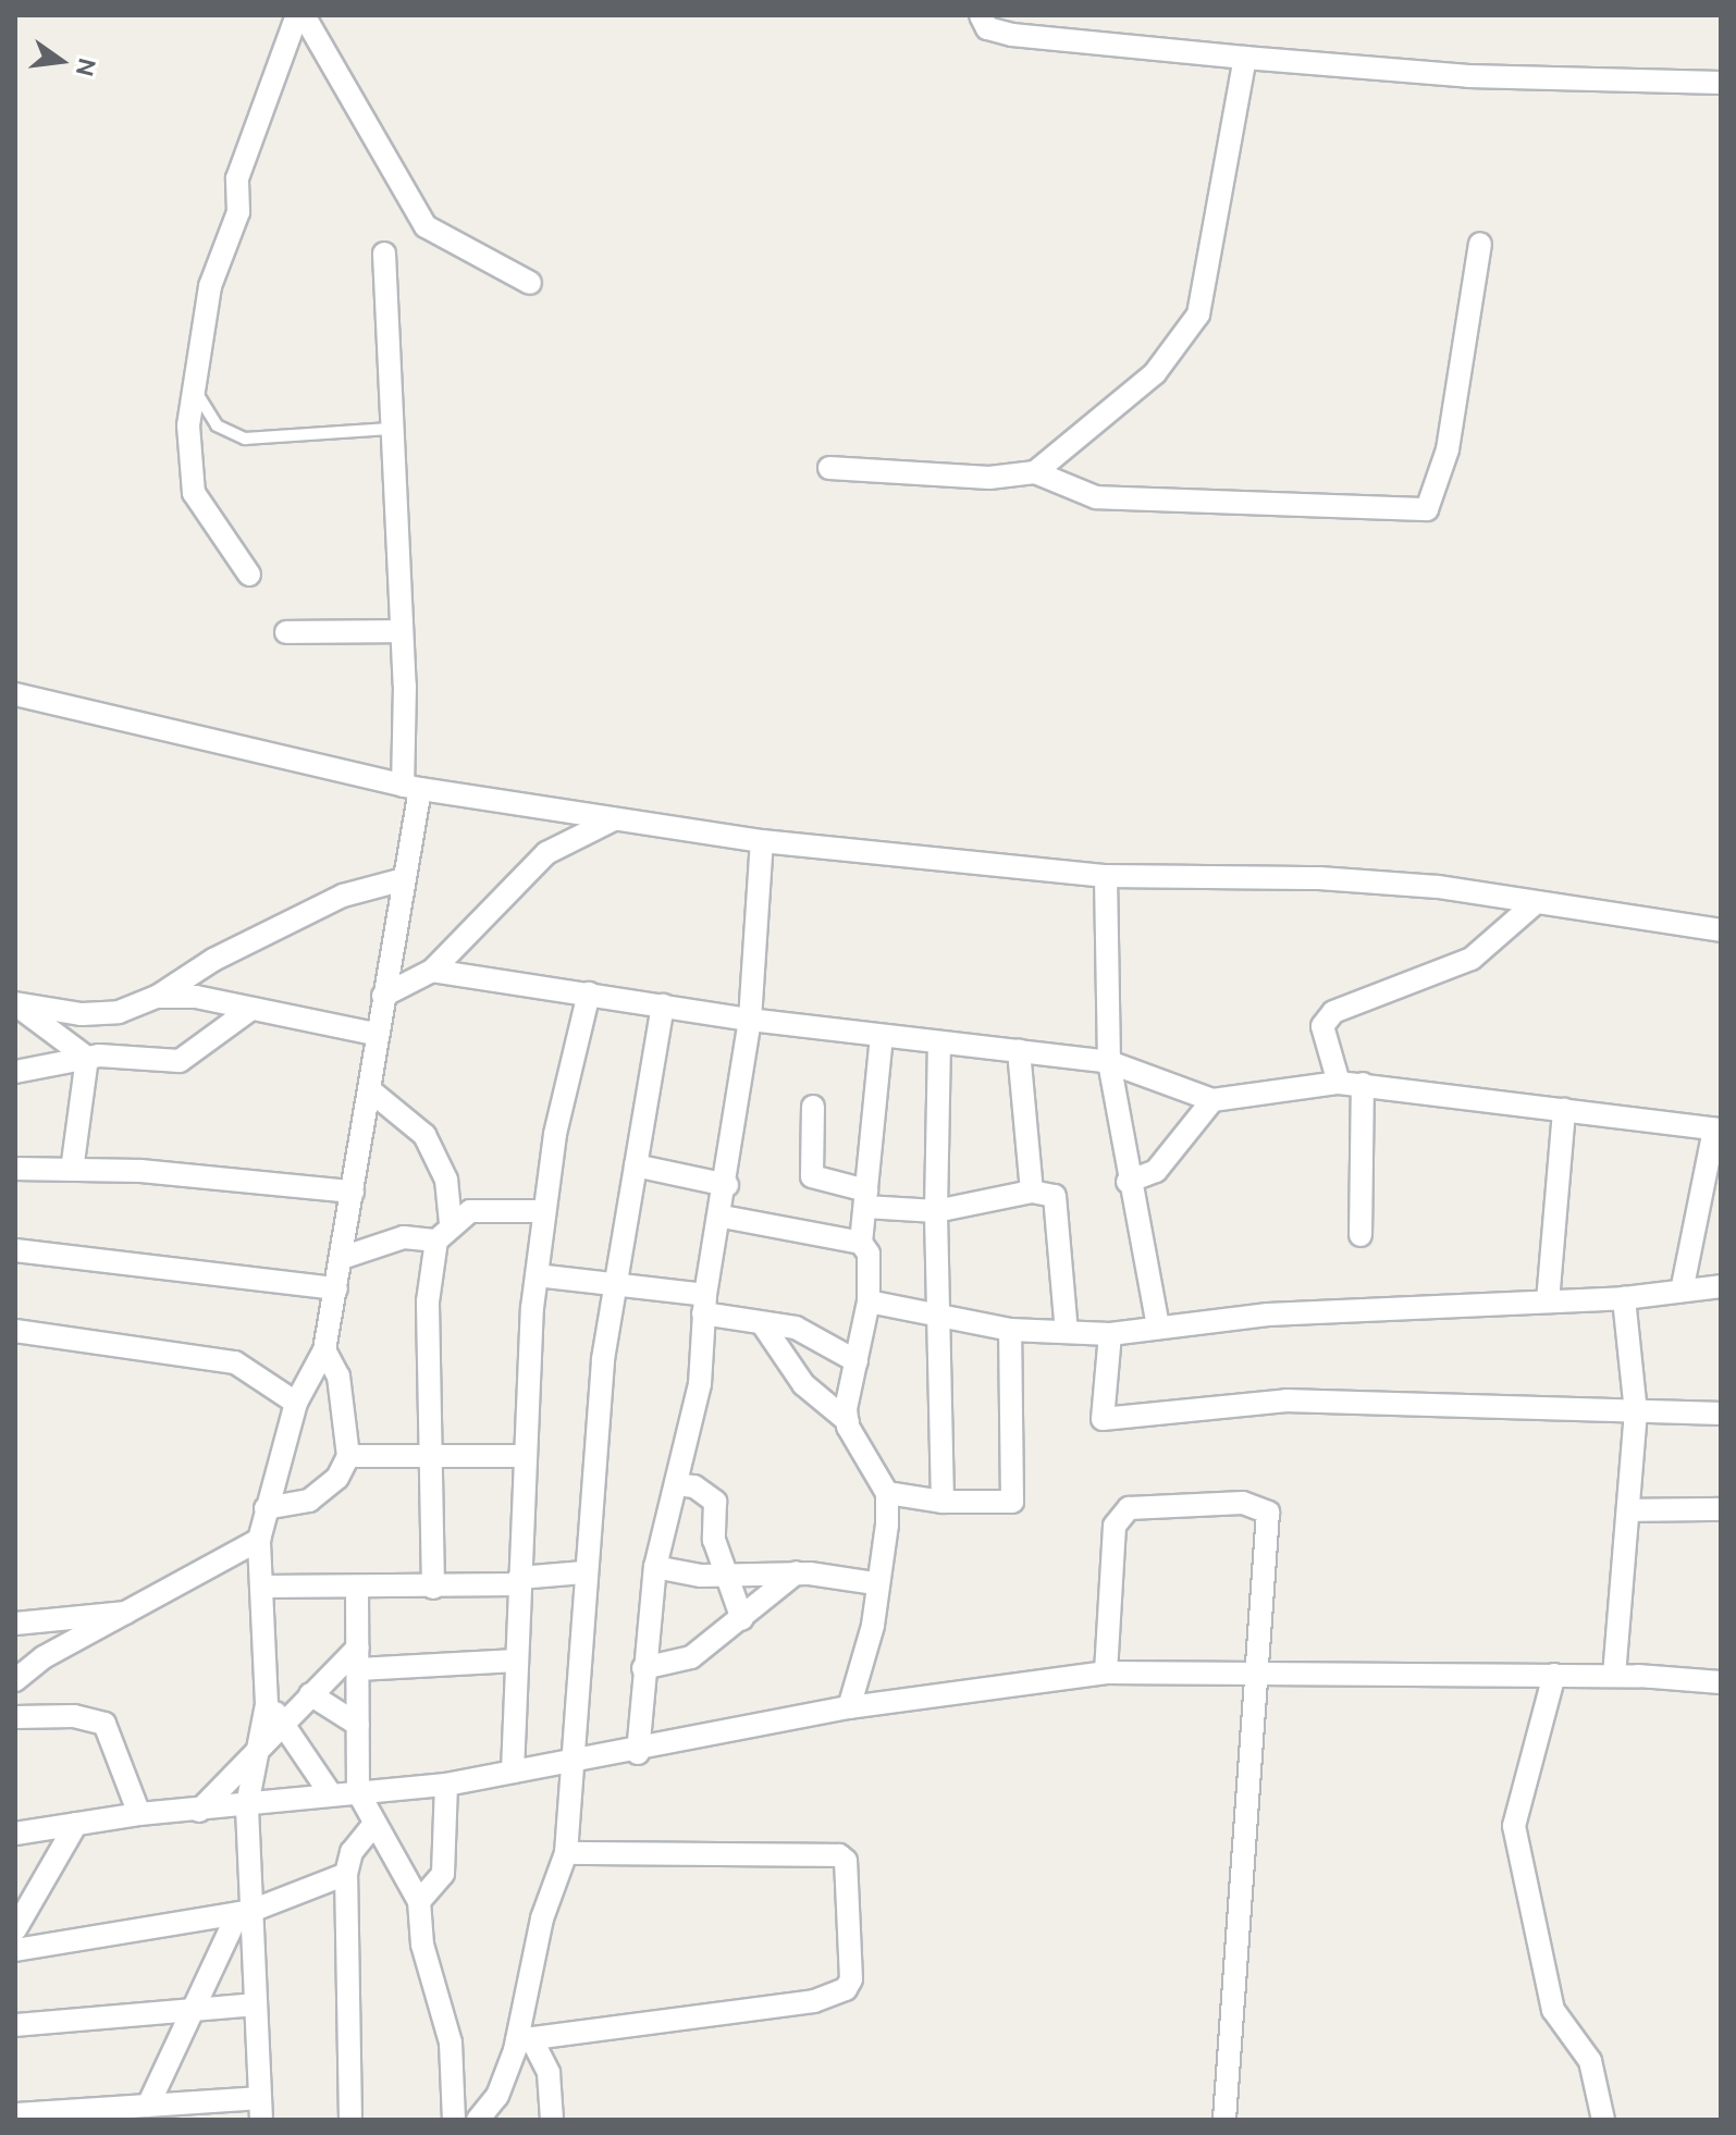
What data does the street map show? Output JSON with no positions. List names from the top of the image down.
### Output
{
  "north": "right"
}
